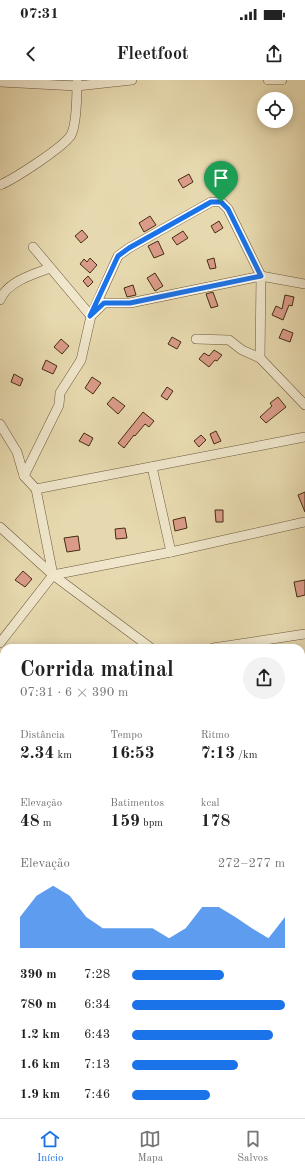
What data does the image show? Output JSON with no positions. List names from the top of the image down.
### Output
{
  "page": {
    "status": "07:31",
    "header": "Fleetfoot",
    "heading": ["Corrida matinal", "07:31 · 6 × 390 m"],
    "stats": [
      ["Distância", "2.34 km"],
      ["Tempo", "16:53"],
      ["Ritmo", "7:13 /km"],
      ["Elevação", "48 m"],
      ["Batimentos", "159 bpm"],
      ["kcal", "178"]
    ],
    "chart": ["Elevação", "272–277 m"],
    "list": [
      {
        "name": "390 m",
        "note": "7:28"
      },
      {
        "name": "780 m",
        "note": "6:34"
      },
      {
        "name": "1.2 km",
        "note": "6:43"
      },
      {
        "name": "1.6 km",
        "note": "7:13"
      },
      {
        "name": "1.9 km",
        "note": "7:46"
      }
    ],
    "tabs": ["Início", "Mapa", "Salvos"]
  }
}
